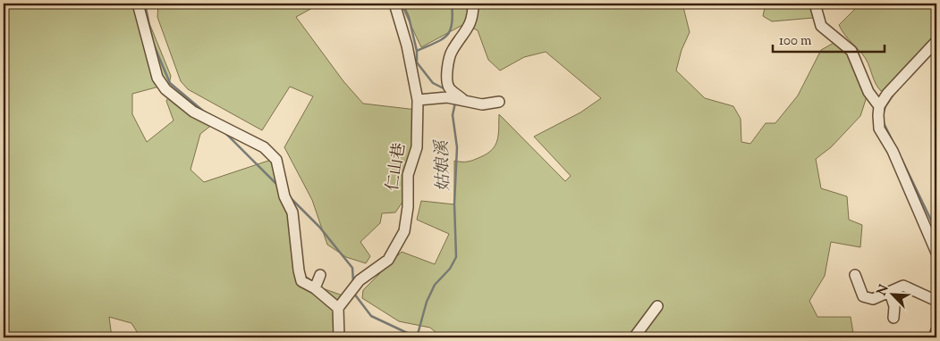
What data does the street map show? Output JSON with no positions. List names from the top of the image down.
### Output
{
  "streets": {
    "lane": ["仁山巷"]
  },
  "water": ["姑娘溪"],
  "scale_bar": "100 m",
  "north": "top left"
}
